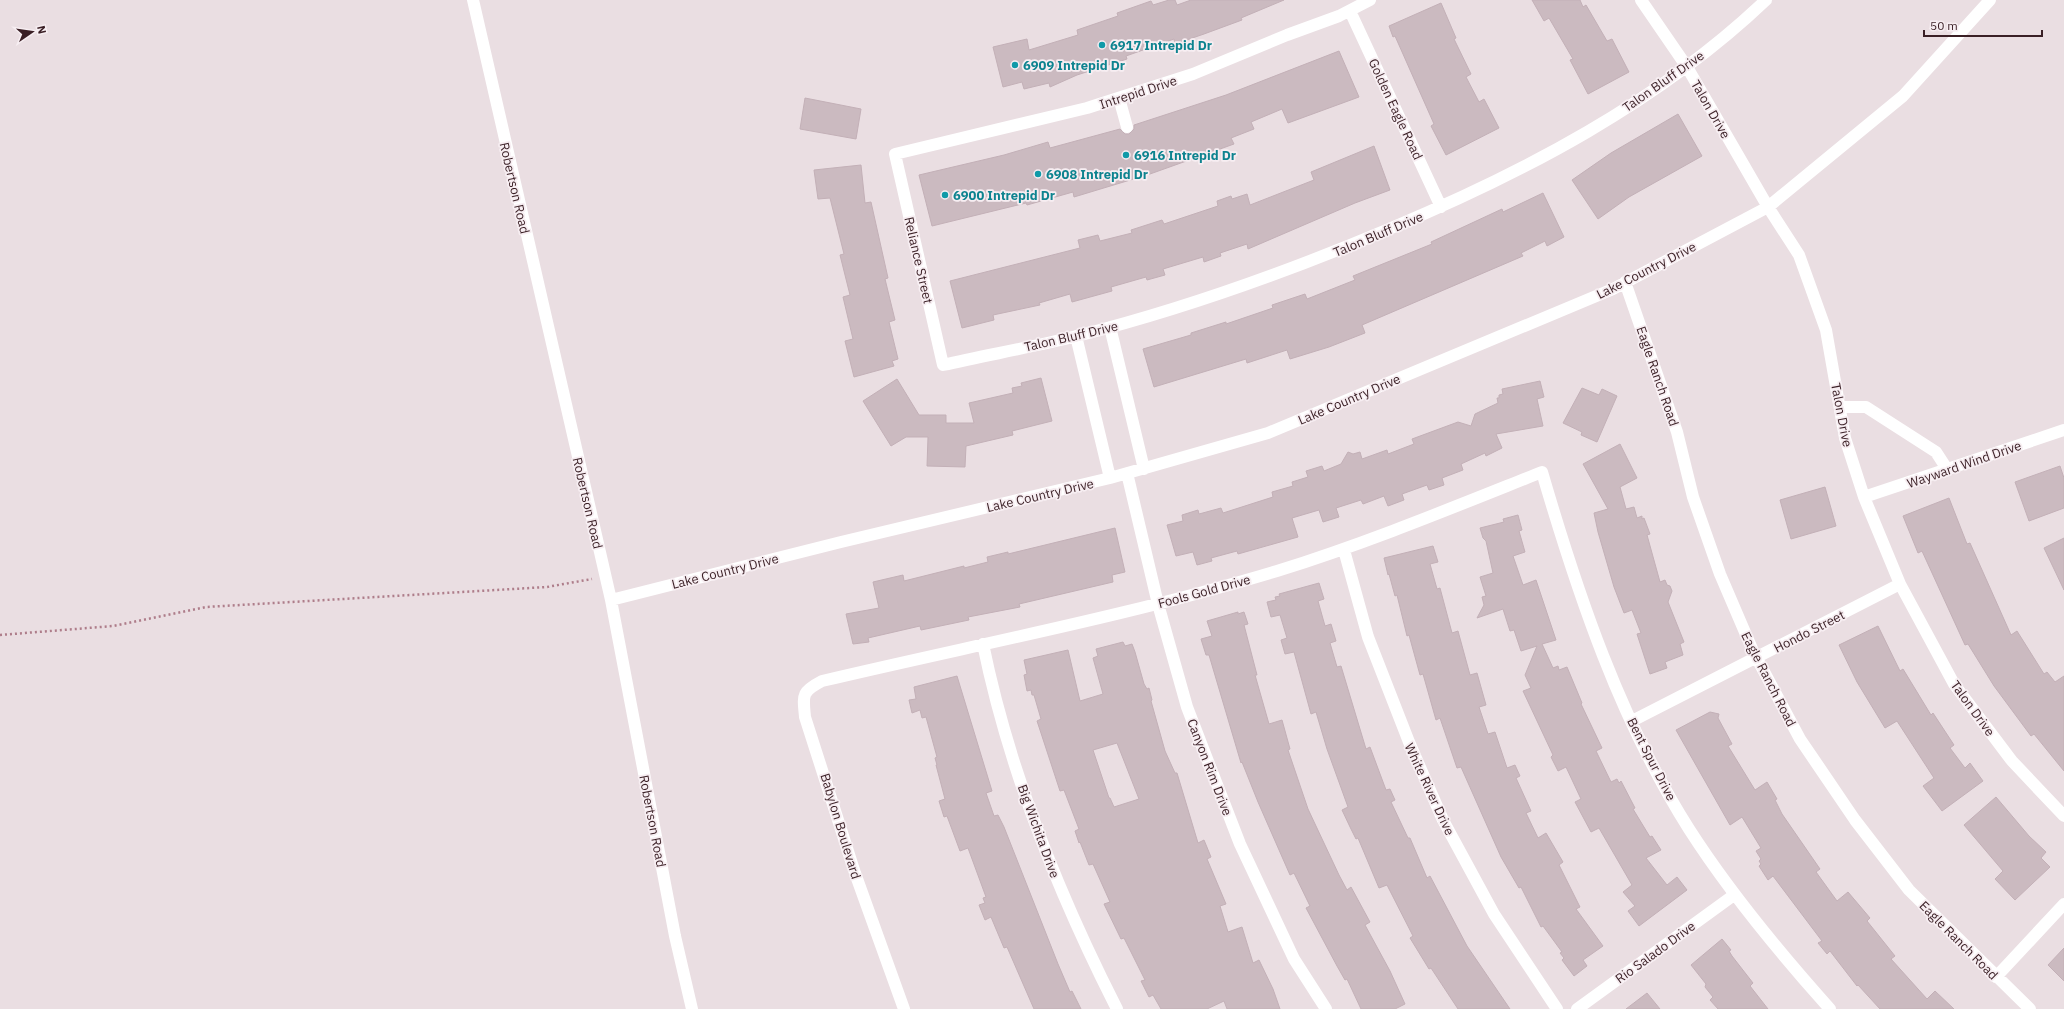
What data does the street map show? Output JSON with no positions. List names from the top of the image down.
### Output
{
  "streets": {
    "street": [
      "Talon Bluff Drive",
      "Intrepid Drive",
      "Golden Eagle Road",
      "Talon Drive",
      "Robertson Road",
      "Reliance Street",
      "Lake Country Drive",
      "Eagle Ranch Road",
      "Wayward Wind Drive",
      "Fools Gold Drive",
      "Hondo Street",
      "Bent Spur Drive",
      "Canyon Rim Drive",
      "White River Drive",
      "Babylon Boulevard",
      "Big Wichita Drive",
      "Rio Salado Drive"
    ]
  },
  "crossings": [
    ["Talon Bluff Drive", "Golden Eagle Road"],
    ["Talon Bluff Drive", "Talon Drive"],
    ["Talon Bluff Drive", "Reliance Street"],
    ["Intrepid Drive", "Golden Eagle Road"],
    ["Intrepid Drive", "Reliance Street"],
    ["Talon Drive", "Lake Country Drive"],
    ["Talon Drive", "Wayward Wind Drive"],
    ["Talon Drive", "Hondo Street"],
    ["Robertson Road", "Lake Country Drive"],
    ["Lake Country Drive", "Eagle Ranch Road"],
    ["Lake Country Drive", "Canyon Rim Drive"],
    ["Eagle Ranch Road", "Hondo Street"],
    ["Fools Gold Drive", "Bent Spur Drive"],
    ["Fools Gold Drive", "Canyon Rim Drive"],
    ["Fools Gold Drive", "White River Drive"],
    ["Fools Gold Drive", "Babylon Boulevard"],
    ["Fools Gold Drive", "Big Wichita Drive"],
    ["Hondo Street", "Bent Spur Drive"],
    ["Bent Spur Drive", "Rio Salado Drive"]
  ],
  "places": [
    "6917 Intrepid Dr",
    "6909 Intrepid Dr",
    "6916 Intrepid Dr",
    "6908 Intrepid Dr",
    "6900 Intrepid Dr"
  ],
  "scale_bar": "50 m",
  "north": "right"
}
